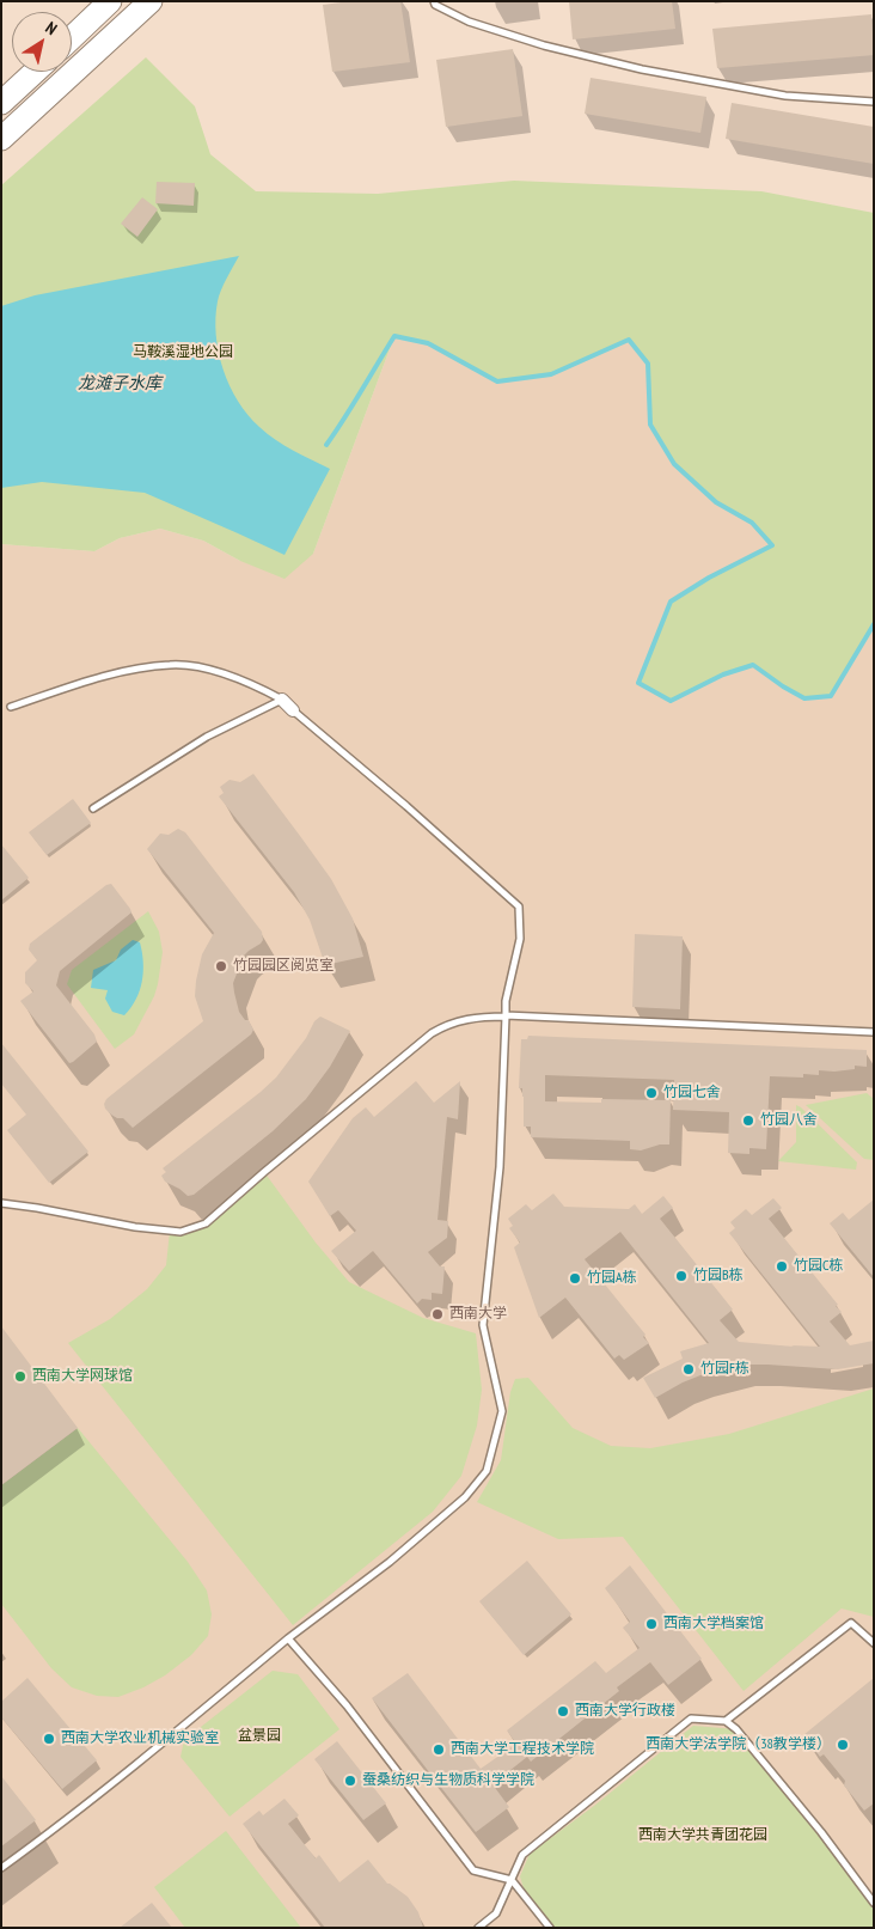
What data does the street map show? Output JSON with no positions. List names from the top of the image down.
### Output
{
  "water": ["龙滩子水库"],
  "parks": ["马鞍溪湿地公园", "盆景园", "西南大学共青团花园"],
  "places": [
    "竹园园区阅览室",
    "竹园七舍",
    "竹园八舍",
    "竹园C栋",
    "竹园B栋",
    "竹园A栋",
    "西南大学",
    "竹园F栋",
    "西南大学网球馆",
    "西南大学档案馆",
    "西南大学行政楼",
    "西南大学农业机械实验室",
    "西南大学法学院（38教学楼）",
    "西南大学工程技术学院",
    "蚕桑纺织与生物质科学学院"
  ],
  "north": "top right"
}
